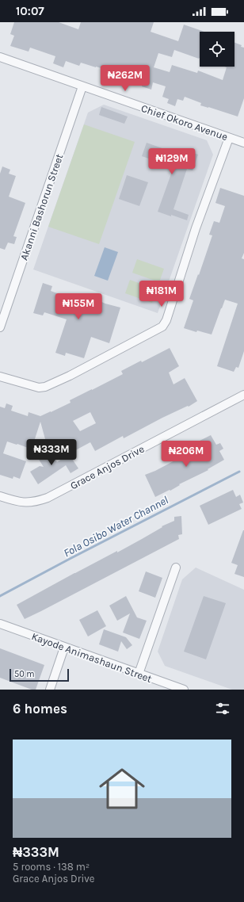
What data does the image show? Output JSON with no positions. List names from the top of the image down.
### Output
{
  "streets": {
    "street": [
      "Chief Okoro Avenue",
      "Akanni Bashorun Street",
      "Grace Anjos Drive",
      "Kayode Animashaun Street"
    ]
  },
  "crossings": [
    ["Chief Okoro Avenue", "Akanni Bashorun Street"]
  ],
  "water": ["Fola Osibo Water Channel"],
  "scale_bar": "50 m",
  "page": {
    "status": "10:07",
    "price": [
      "₦262M",
      "₦129M",
      "₦181M",
      "₦155M",
      "₦333M",
      "₦206M"
    ],
    "scale": "50 m",
    "heading": "6 homes",
    "list": [
      {
        "name": "₦333M",
        "note": "5 rooms · 138 m² · Grace Anjos Drive"
      }
    ]
  }
}
